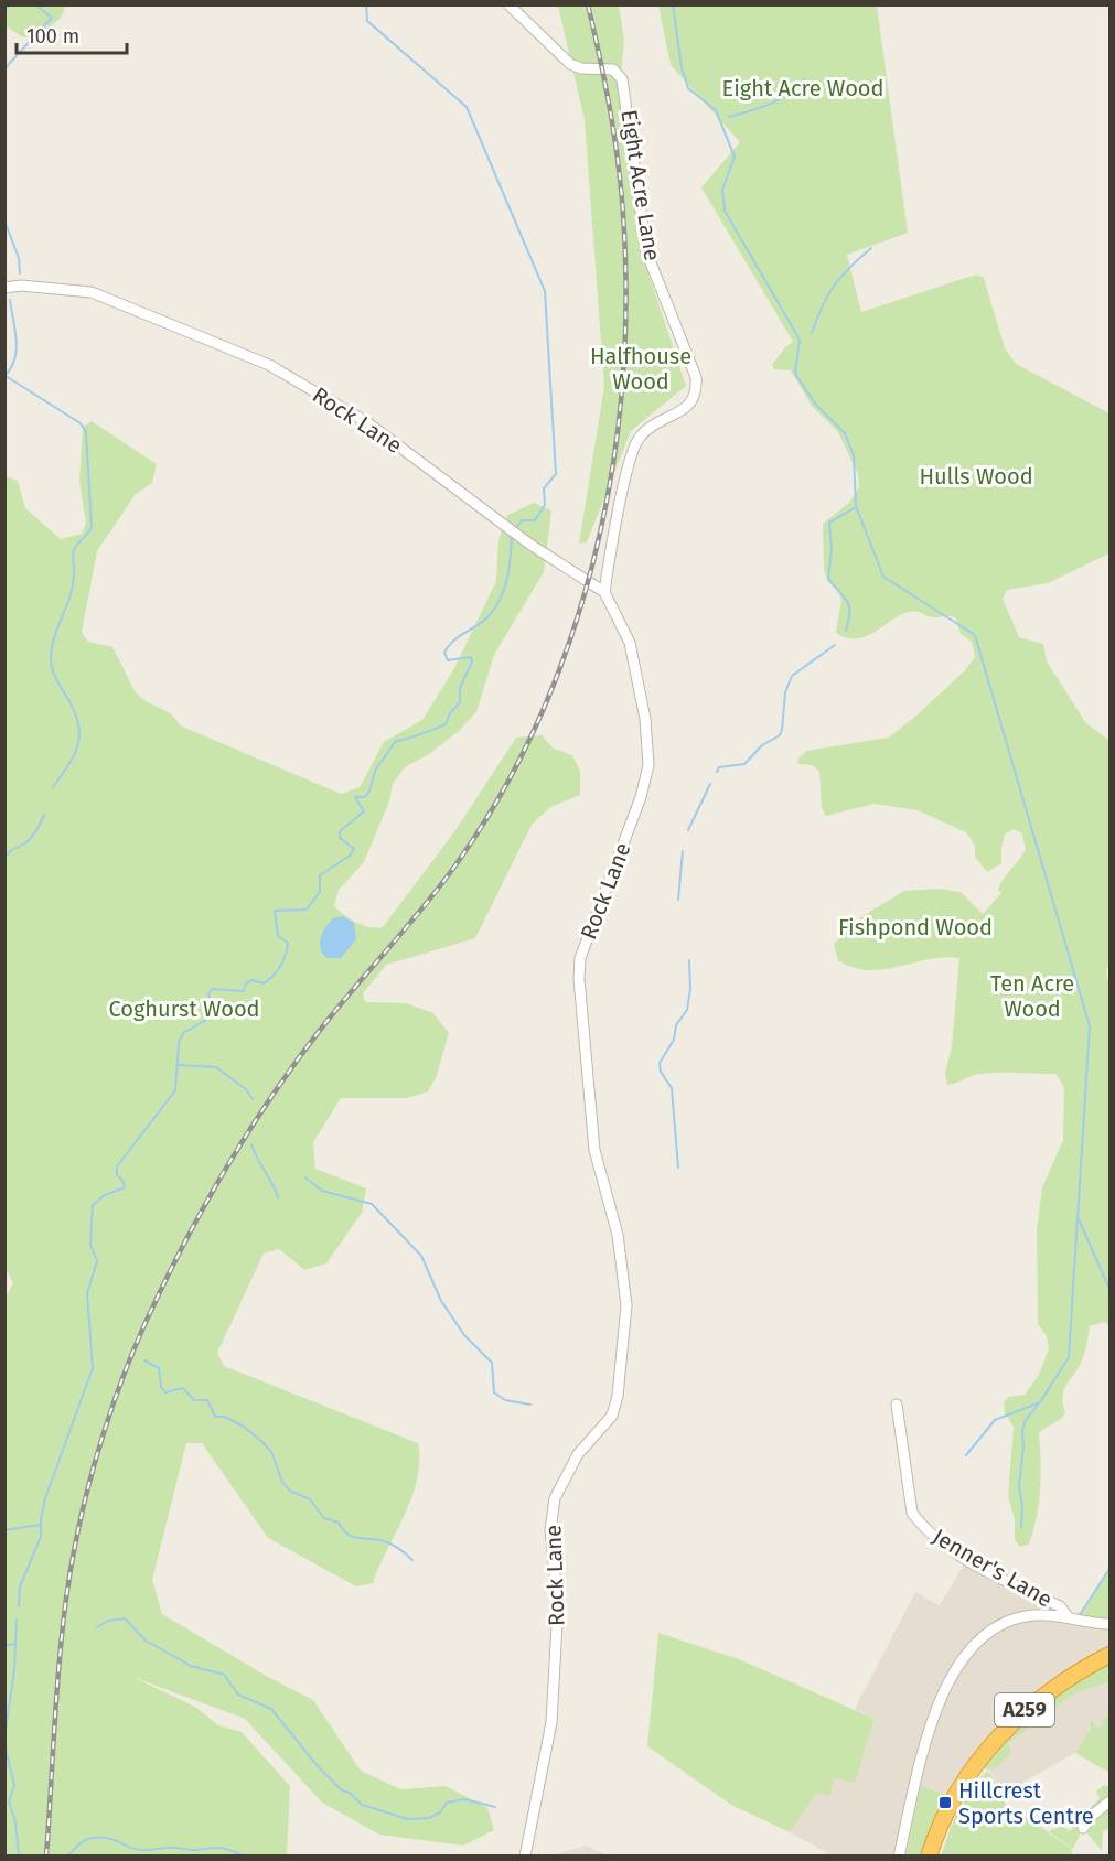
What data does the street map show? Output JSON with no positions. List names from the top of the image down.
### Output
{
  "streets": {
    "highway": ["A259"],
    "street": ["Eight Acre Lane", "Rock Lane", "Jenner's Lane"]
  },
  "crossings": [
    ["Eight Acre Lane", "Rock Lane"]
  ],
  "parks": [
    "Eight Acre Wood",
    "Halfhouse Wood",
    "Hulls Wood",
    "Fishpond Wood",
    "Ten Acre Wood",
    "Coghurst Wood"
  ],
  "places": {
    "transit": ["Hillcrest Sports Centre"]
  },
  "scale_bar": "100 m"
}
